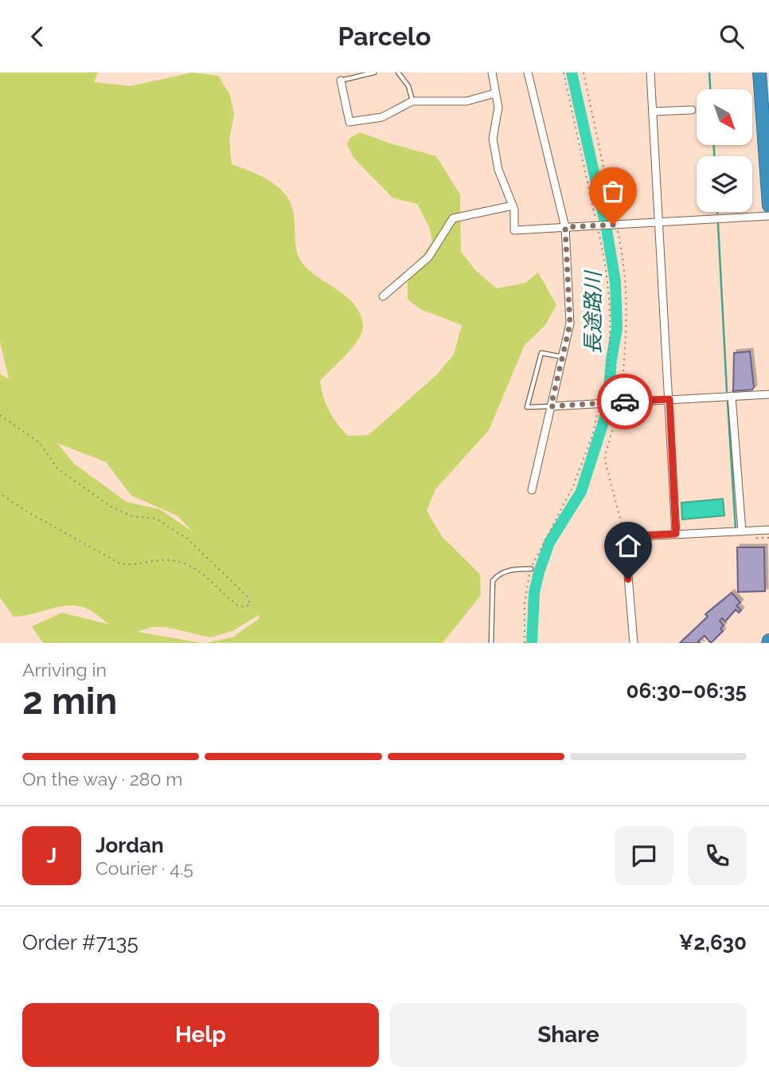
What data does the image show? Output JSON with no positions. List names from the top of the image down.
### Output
{
  "water": ["長途路川"],
  "north": "bottom right",
  "page": {
    "header": "Parcelo",
    "heading": ["2 min", "Arriving in", "06:30–06:35"],
    "panel": [
      "Jordan",
      "Courier · 4.5",
      "Order #7135",
      "¥2,630"
    ],
    "bar": "On the way · 280 m",
    "round": "J",
    "buttons": ["Help", "Share"]
  }
}
